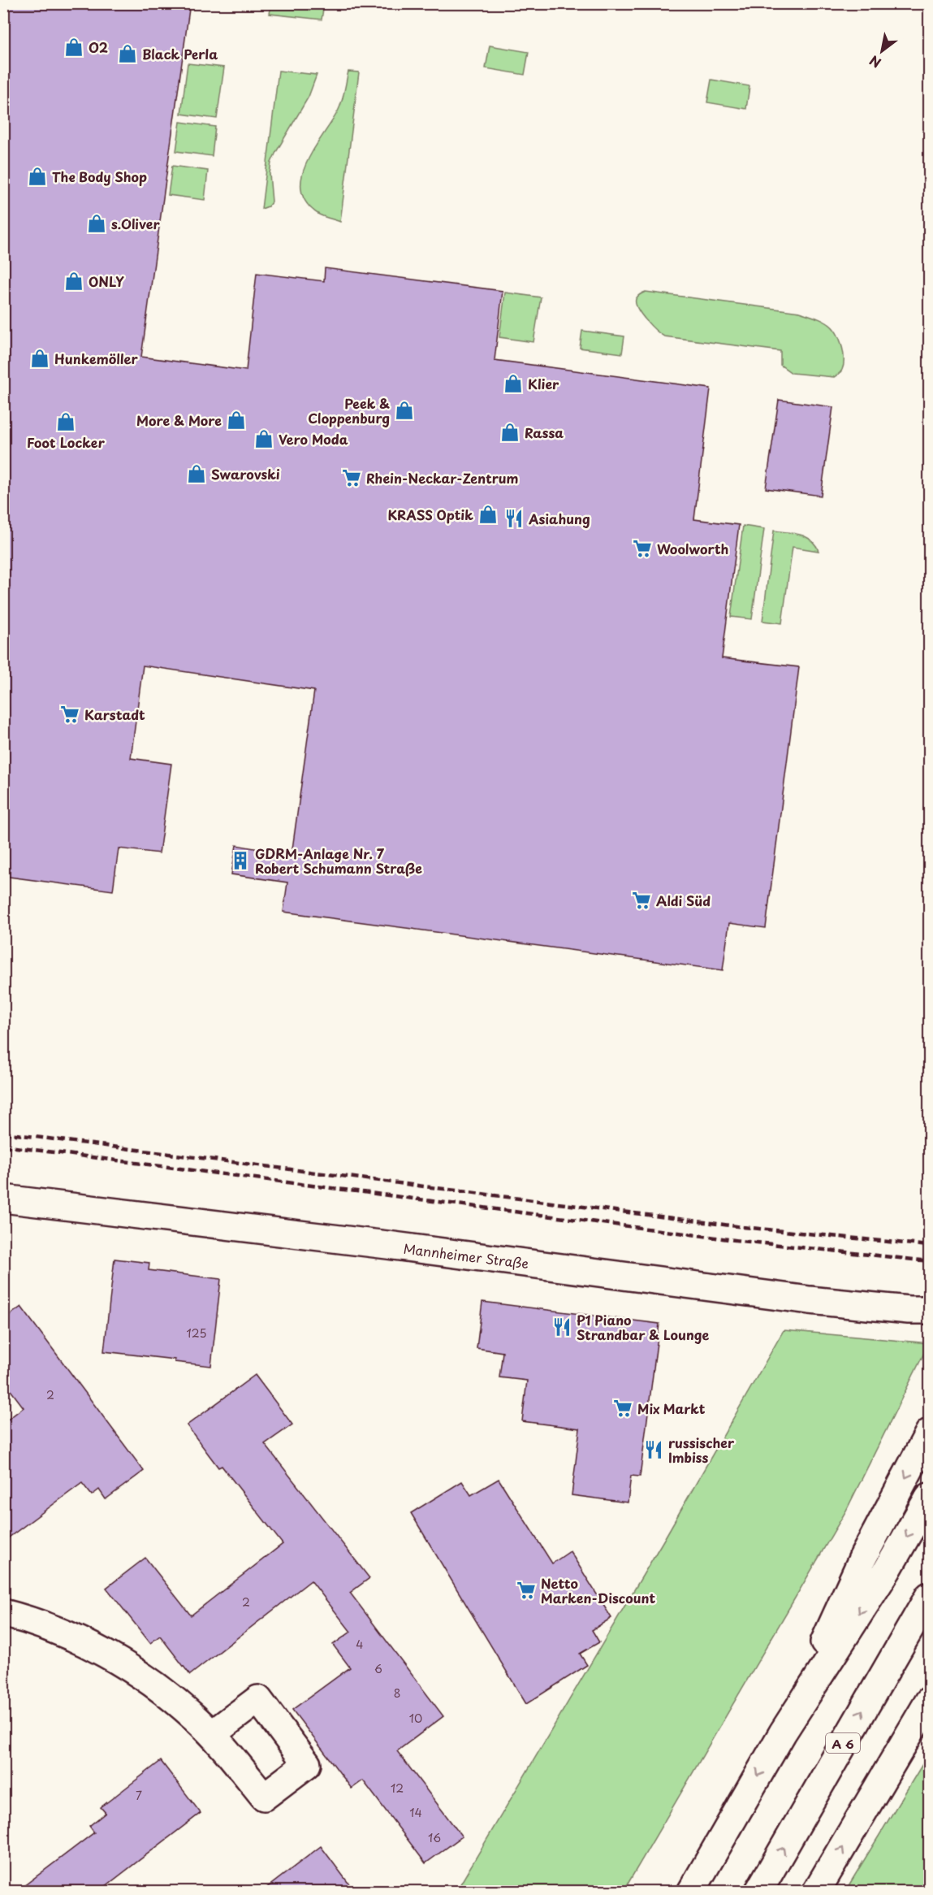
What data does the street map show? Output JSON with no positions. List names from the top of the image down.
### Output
{
  "streets": {
    "main road": ["Mannheimer Straße", "A 6"]
  },
  "places": {
    "shop": [
      "O2",
      "Black Perla",
      "The Body Shop",
      "s.Oliver",
      "ONLY",
      "Hunkemöller",
      "Klier",
      "Peek & Cloppenburg",
      "More & More",
      "Foot Locker",
      "Rassa",
      "Vero Moda",
      "Swarovski",
      "KRASS Optik"
    ],
    "supermarket": [
      "Rhein-Neckar-Zentrum",
      "Woolworth",
      "Karstadt",
      "Aldi Süd",
      "Mix Markt",
      "Netto Marken-Discount"
    ],
    "restaurant": ["Asiahung", "P1 Piano Strandbar & Lounge", "russischer Imbiss"],
    "building": ["GDRM-Anlage Nr. 7 Robert Schumann Straße"]
  },
  "house_numbers": [
    "125",
    "2",
    "2",
    "4",
    "6",
    "8",
    "10",
    "12",
    "7",
    "14",
    "16"
  ],
  "north": "bottom left"
}
